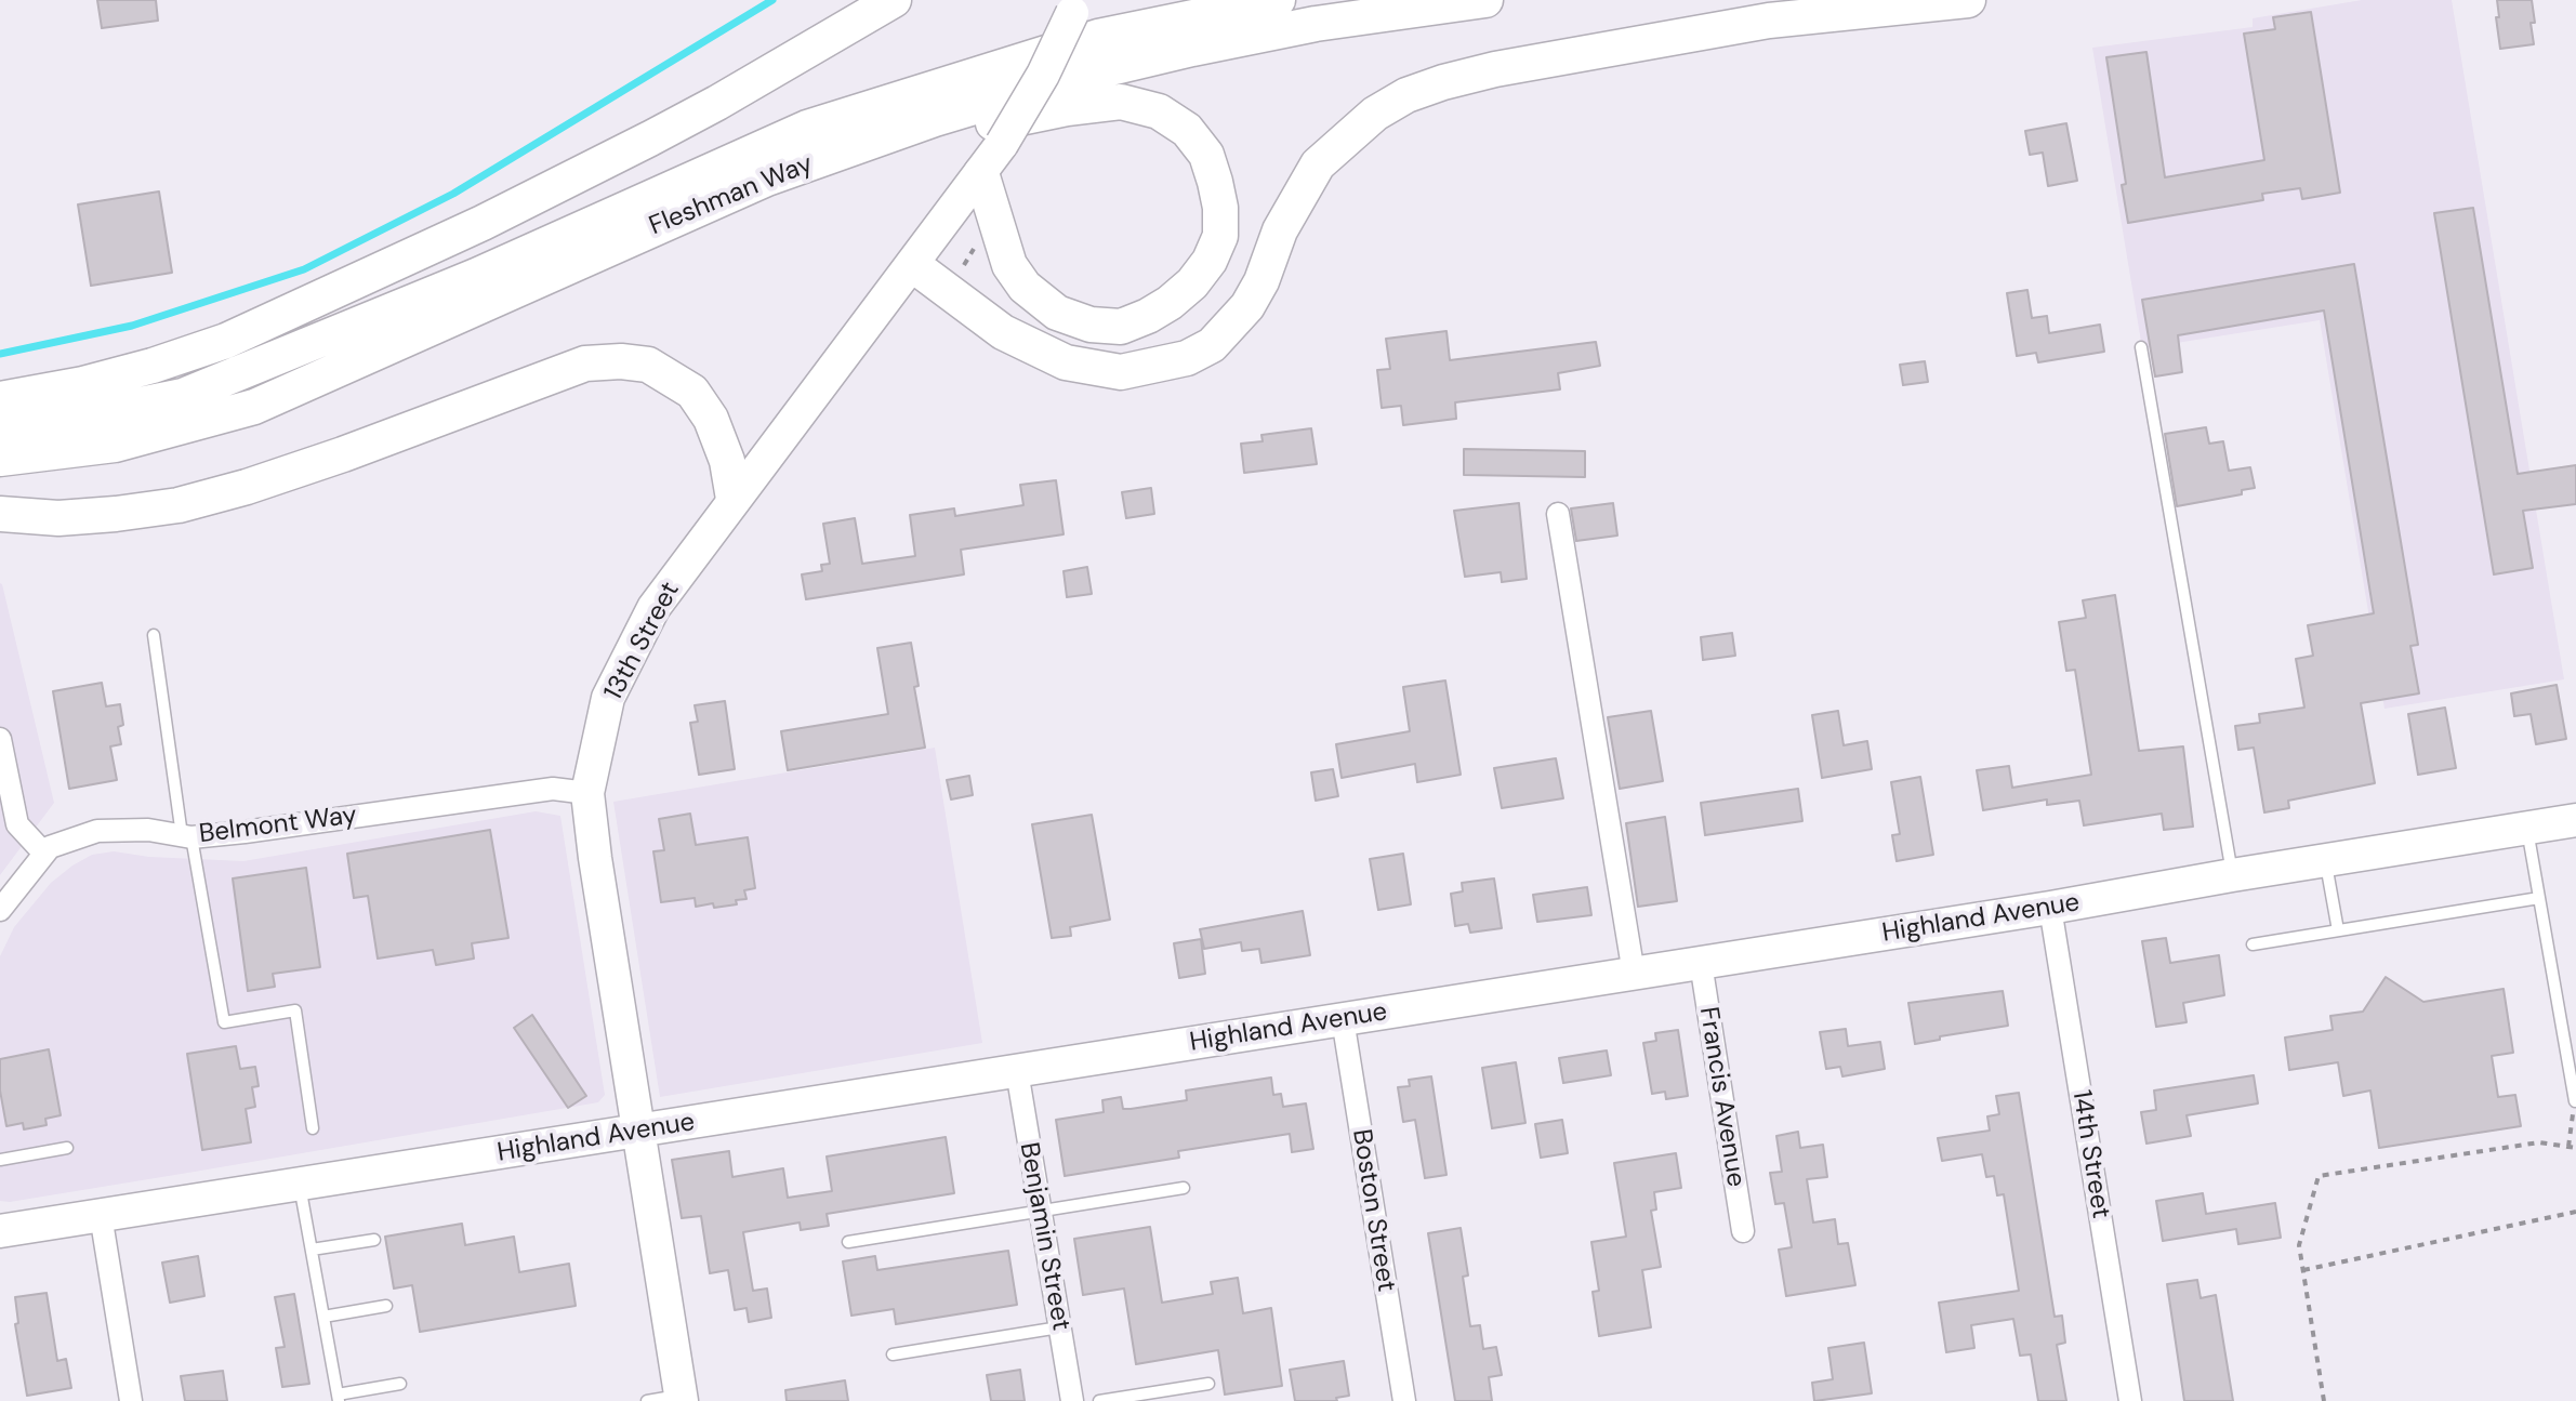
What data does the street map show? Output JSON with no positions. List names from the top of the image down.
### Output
{
  "streets": {
    "main road": ["Fleshman Way", "13th Street", "Highland Avenue"],
    "street": [
      "Belmont Way",
      "Francis Avenue",
      "14th Street",
      "Boston Street",
      "Benjamin Street"
    ]
  },
  "crossings": [
    ["13th Street", "Belmont Way"],
    ["13th Street", "Highland Avenue"],
    ["Highland Avenue", "Francis Avenue"],
    ["Highland Avenue", "14th Street"],
    ["Highland Avenue", "Boston Street"],
    ["Highland Avenue", "Benjamin Street"]
  ]
}
